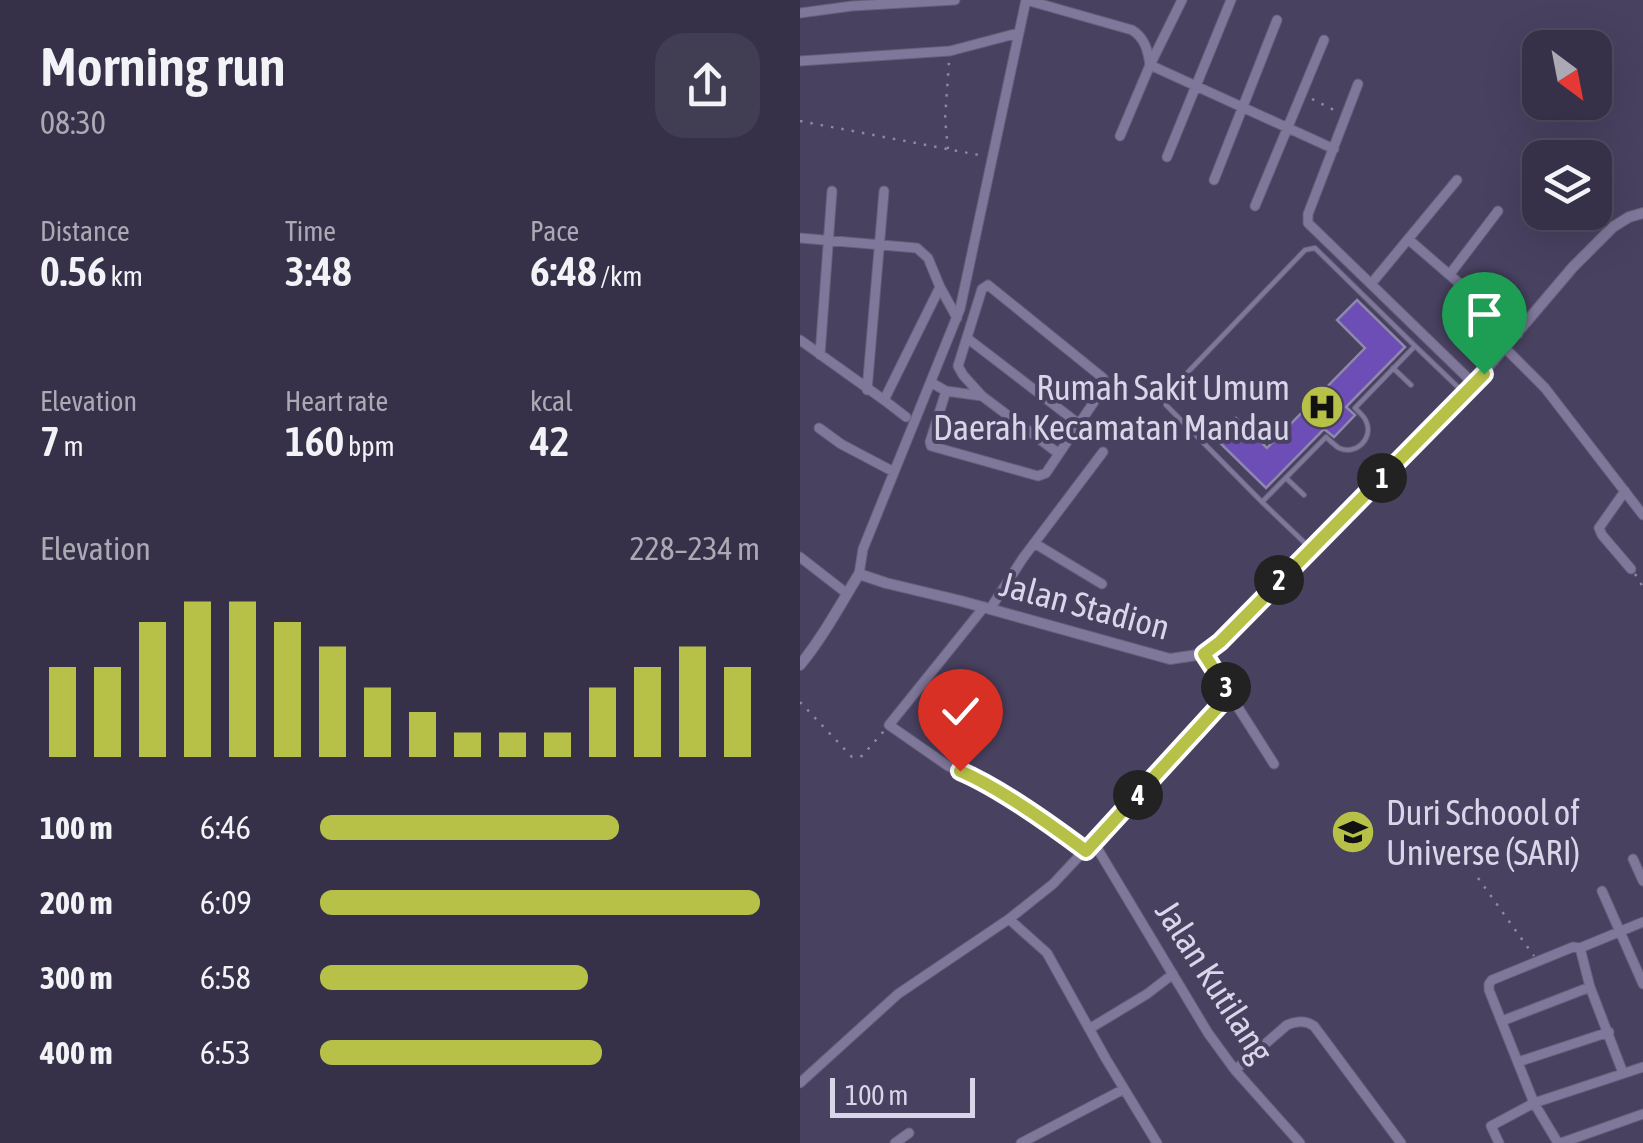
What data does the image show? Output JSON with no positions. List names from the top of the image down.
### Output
{
  "streets": {
    "street": ["Jalan Stadion", "Jalan Kutilang"]
  },
  "places": {
    "hospital": ["Rumah Sakit Umum Daerah Kecamatan Mandau"],
    "school or university": ["Duri Schoool of Universe (SARI)"]
  },
  "scale_bar": "100 m",
  "north": "bottom right",
  "page": {
    "heading": ["Morning run", "08:30"],
    "stats": [
      ["Distance", "0.56 km"],
      ["Time", "3:48"],
      ["Pace", "6:48 /km"],
      ["Elevation", "7 m"],
      ["Heart rate", "160 bpm"],
      ["kcal", "42"]
    ],
    "pins": [
      "1",
      "2",
      "3",
      "4"
    ],
    "chart": ["Elevation", "228–234 m"],
    "list": [
      {
        "name": "100 m",
        "note": "6:46"
      },
      {
        "name": "200 m",
        "note": "6:09"
      },
      {
        "name": "300 m",
        "note": "6:58"
      },
      {
        "name": "400 m",
        "note": "6:53"
      }
    ],
    "scale": "100 m"
  }
}
